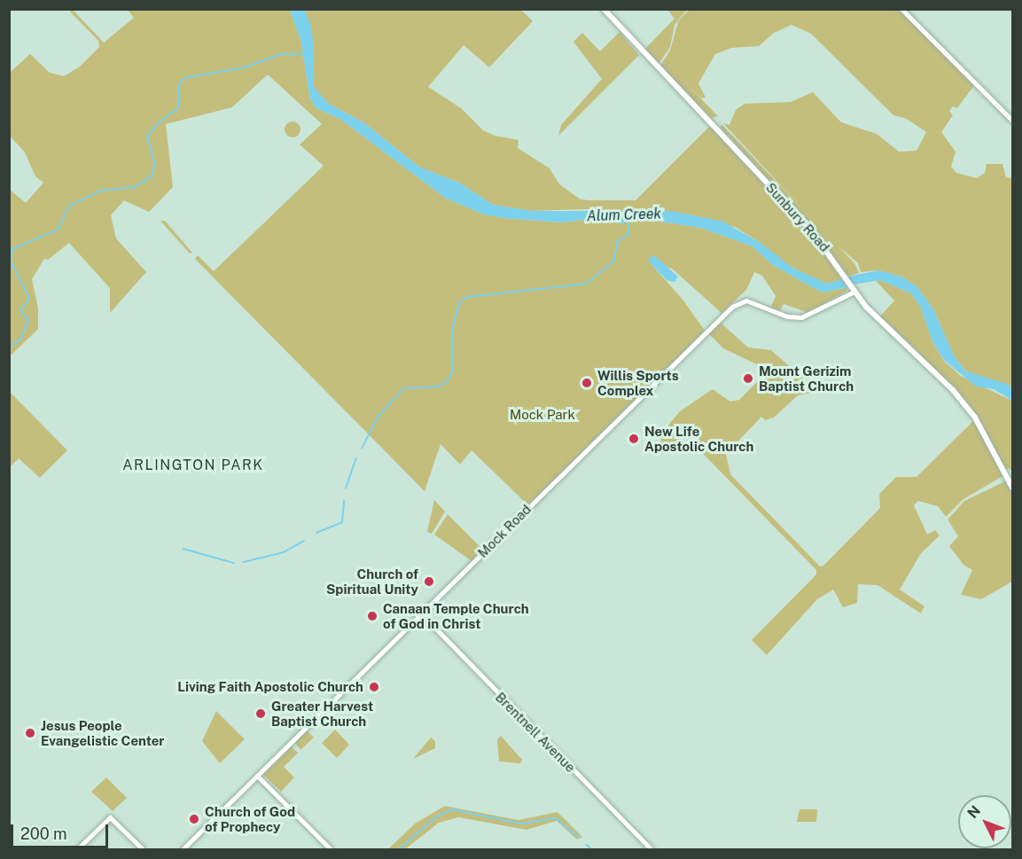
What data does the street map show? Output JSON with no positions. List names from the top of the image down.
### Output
{
  "streets": {
    "main road": ["Sunbury Road", "Mock Road", "Brentnell Avenue"]
  },
  "crossings": [
    ["Sunbury Road", "Mock Road"],
    ["Mock Road", "Brentnell Avenue"]
  ],
  "districts": ["ARLINGTON PARK"],
  "water": ["Alum Creek"],
  "parks": ["Mock Park"],
  "places": [
    "Mount Gerizim Baptist Church",
    "Willis Sports Complex",
    "New Life Apostolic Church",
    "Church of Spiritual Unity",
    "Canaan Temple Church of God in Christ",
    "Living Faith Apostolic Church",
    "Greater Harvest Baptist Church",
    "Jesus People Evangelistic Center",
    "Church of God of Prophecy"
  ],
  "scale_bar": "200 m",
  "north": "top left"
}
